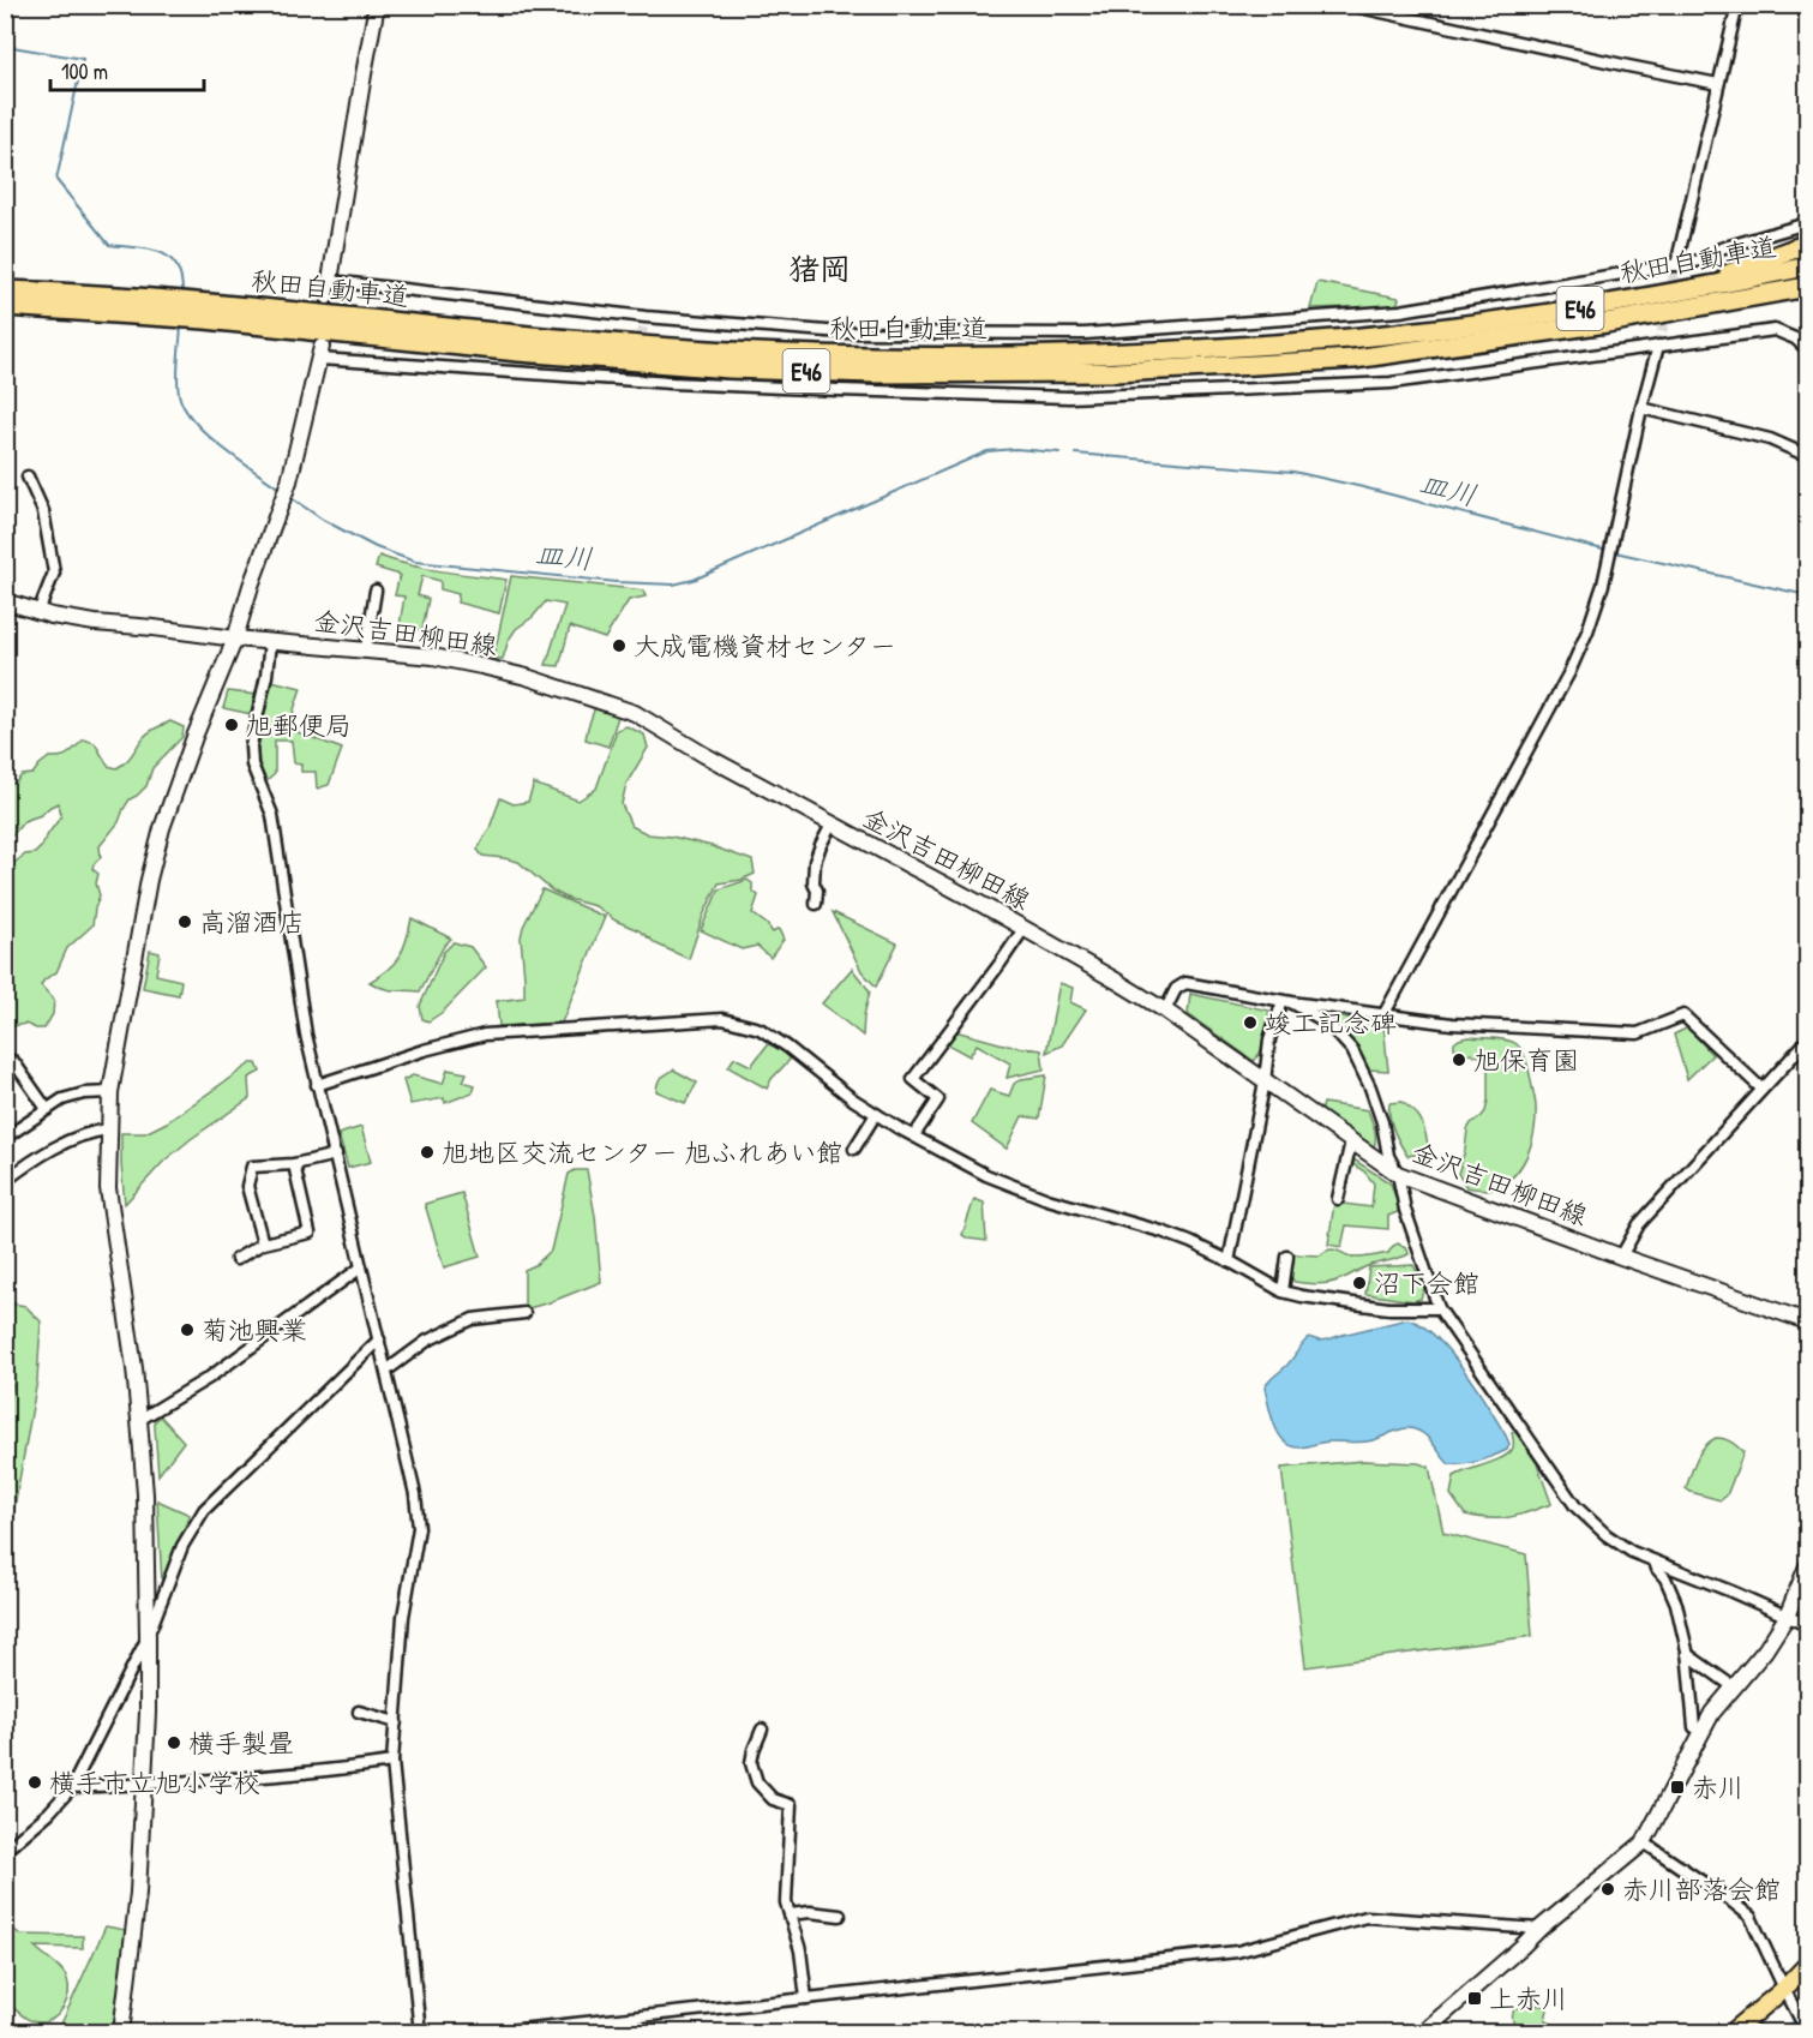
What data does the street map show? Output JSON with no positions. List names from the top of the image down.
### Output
{
  "streets": {
    "highway": ["秋田自動車道", "E46"],
    "street": ["金沢吉田柳田線"]
  },
  "districts": ["猪岡"],
  "water": ["皿川"],
  "places": {
    "other": [
      "大成電機資材センター",
      "旭郵便局",
      "高溜酒店",
      "竣工記念碑",
      "旭保育園",
      "旭地区交流センター 旭ふれあい館",
      "沼下会館",
      "菊池興業",
      "横手製畳",
      "横手市立旭小学校",
      "赤川部落会館"
    ],
    "transit": ["赤川", "上赤川"]
  },
  "scale_bar": "100 m"
}
